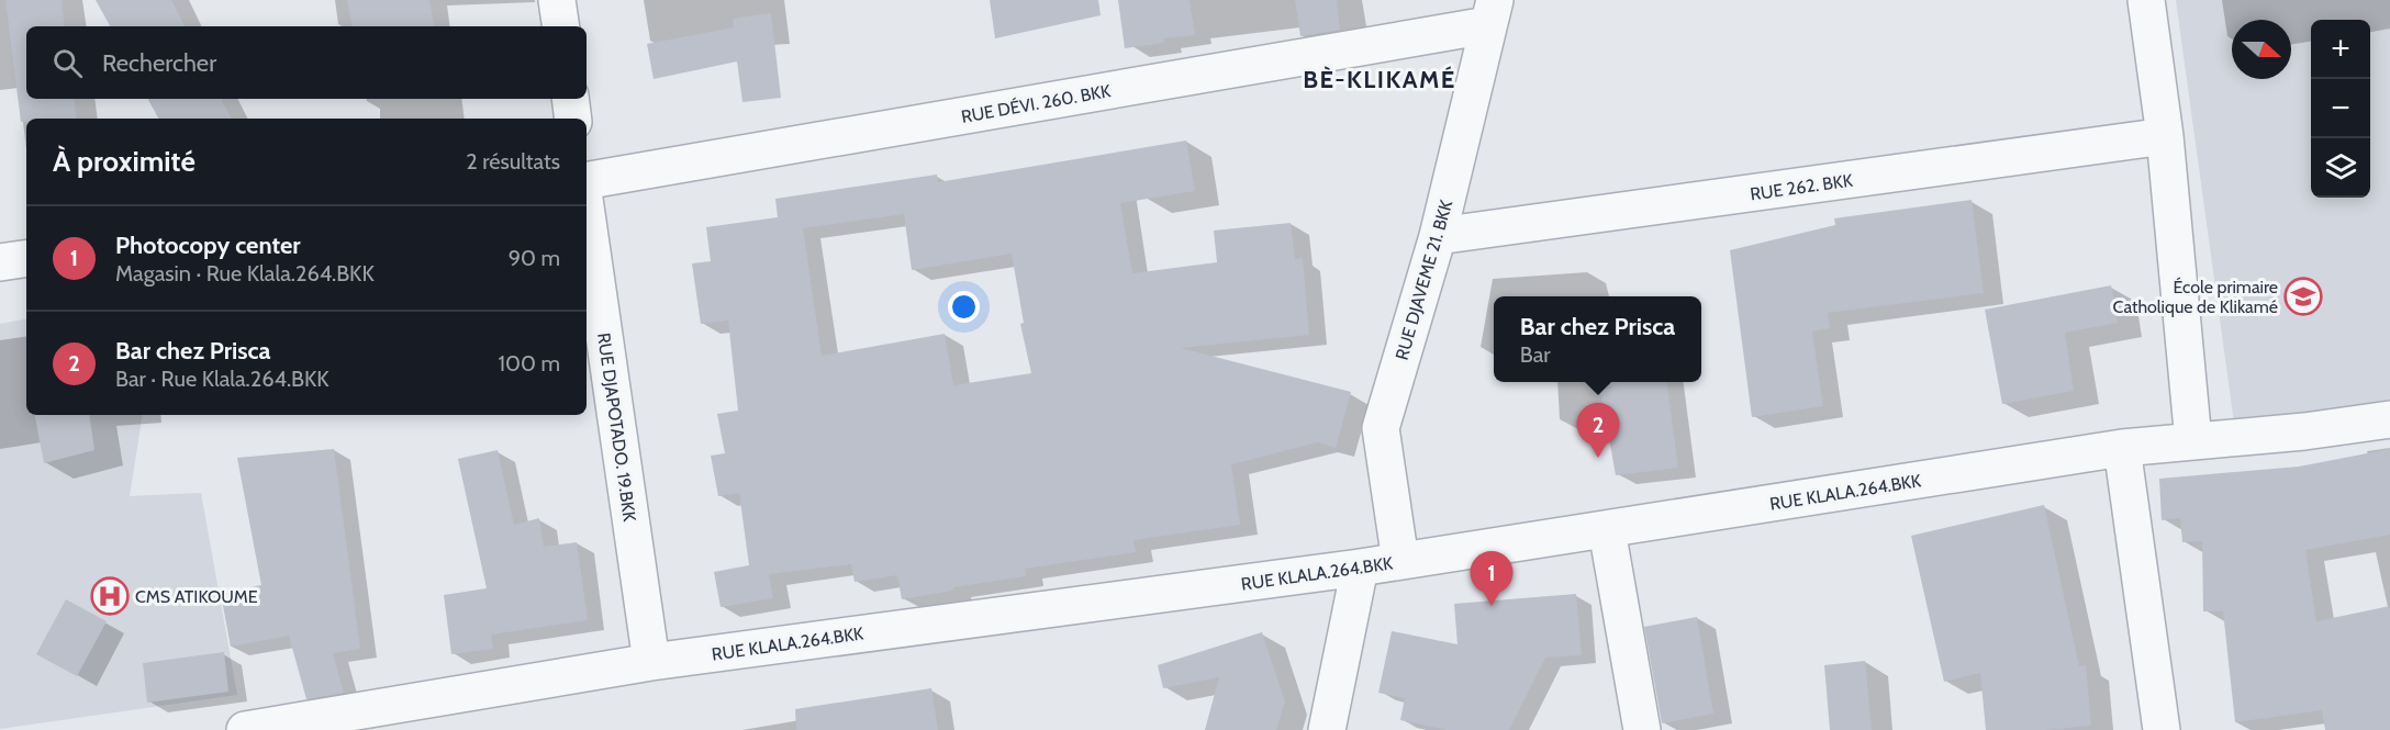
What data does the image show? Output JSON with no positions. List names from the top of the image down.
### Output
{
  "streets": {
    "street": [
      "RUE DÉVI. 260. BKK",
      "RUE 262. BKK",
      "RUE DJAVEME 21. BKK",
      "RUE DJAPOTADO. 19.BKK",
      "RUE KLALA.264.BKK"
    ]
  },
  "crossings": [
    ["RUE DÉVI. 260. BKK", "RUE DJAVEME 21. BKK"],
    ["RUE 262. BKK", "RUE DJAVEME 21. BKK"],
    ["RUE DJAVEME 21. BKK", "RUE KLALA.264.BKK"],
    ["RUE DJAPOTADO. 19.BKK", "RUE KLALA.264.BKK"]
  ],
  "districts": ["BÈ-KLIKAMÉ"],
  "places": {
    "school or university": ["École primaire Catholique de Klikamé"],
    "hospital": ["CMS ATIKOUME"]
  },
  "north": "right",
  "page": {
    "map_buttons": ["+", "−"],
    "search": "Rechercher",
    "heading": ["À proximité", "2 résultats"],
    "list": [
      {
        "mark": "1",
        "name": "Photocopy center",
        "note": "Magasin · Rue Klala.264.BKK",
        "value": "90 m"
      },
      {
        "mark": "2",
        "name": "Bar chez Prisca",
        "note": "Bar · Rue Klala.264.BKK",
        "value": "100 m"
      }
    ],
    "popup": ["Bar chez Prisca", "Bar"],
    "pins": ["2", "1"]
  }
}
